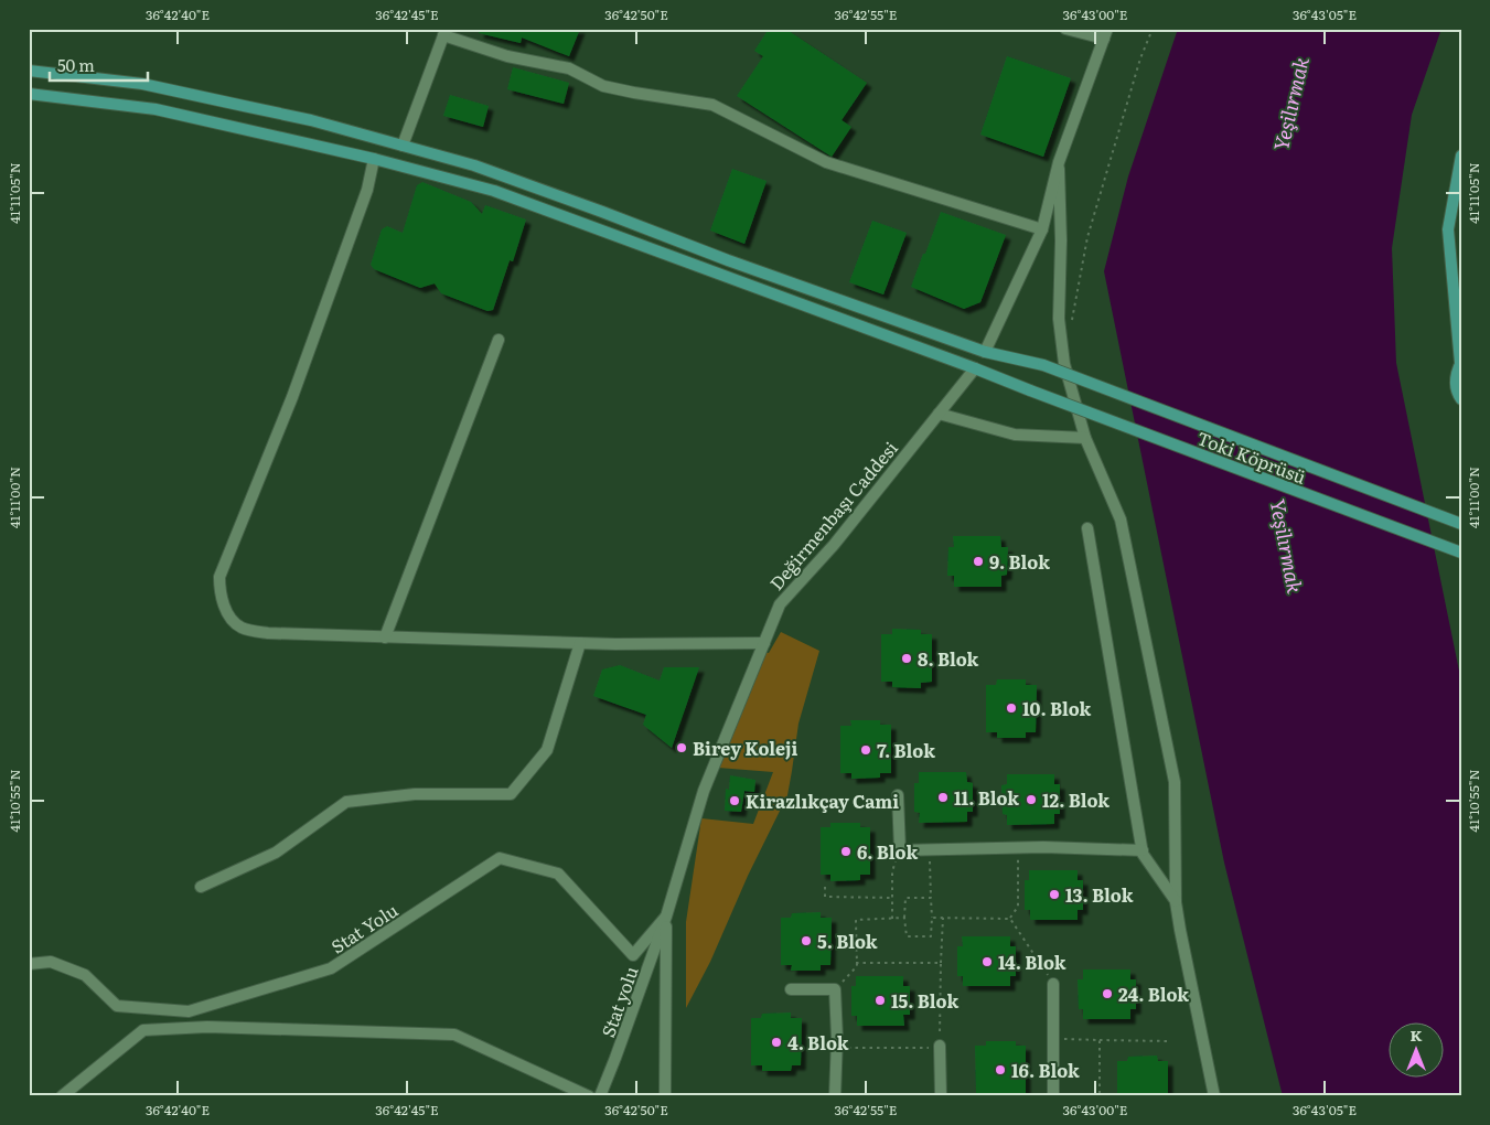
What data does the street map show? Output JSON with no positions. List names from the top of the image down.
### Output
{
  "streets": {
    "main road": ["Toki Köprüsü"],
    "street": ["Değirmenbaşı Caddesi", "Stat Yolu", "Stat yolu"]
  },
  "crossings": [
    ["Toki Köprüsü", "Değirmenbaşı Caddesi"],
    ["Değirmenbaşı Caddesi", "Stat Yolu"],
    ["Değirmenbaşı Caddesi", "Stat yolu"],
    ["Stat Yolu", "Stat yolu"]
  ],
  "water": ["Yeşilırmak"],
  "places": [
    "9. Blok",
    "8. Blok",
    "10. Blok",
    "Birey Koleji",
    "7. Blok",
    "11. Blok",
    "12. Blok",
    "Kirazlıkçay Cami",
    "6. Blok",
    "13. Blok",
    "5. Blok",
    "14. Blok",
    "24. Blok",
    "15. Blok",
    "4. Blok",
    "16. Blok"
  ],
  "scale_bar": "50 m",
  "north": "top",
  "coordinates": [
    "36°42'40\"E",
    "36°42'45\"E",
    "36°42'50\"E",
    "36°42'55\"E",
    "36°43'00\"E",
    "36°43'05\"E",
    "41°11'05\"N",
    "41°11'00\"N",
    "41°10'55\"N"
  ]
}
